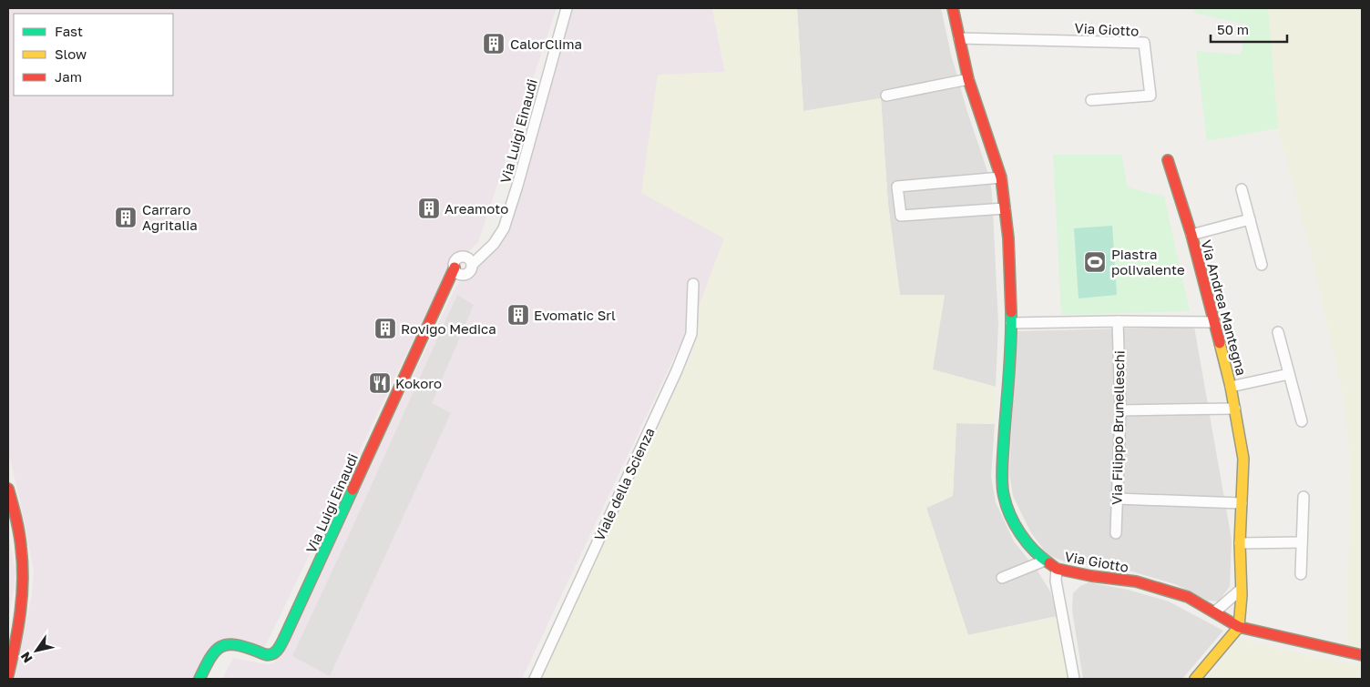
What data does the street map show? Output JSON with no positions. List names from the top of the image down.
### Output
{
  "streets": {
    "street": [
      "Via Giotto",
      "Via Luigi Einaudi",
      "Via Andrea Mantegna",
      "Via Filippo Brunelleschi",
      "Viale della Scienza"
    ]
  },
  "crossings": [
    ["Via Giotto", "Via Andrea Mantegna"]
  ],
  "places": {
    "building": [
      "CalorClima",
      "Areamoto",
      "Carraro Agritalia",
      "Evomatic Srl",
      "Rovigo Medica"
    ],
    "sports": ["Piastra polivalente"],
    "restaurant": ["Kokoro"]
  },
  "legend": ["Fast", "Slow", "Jam"],
  "scale_bar": "50 m",
  "north": "bottom left"
}
